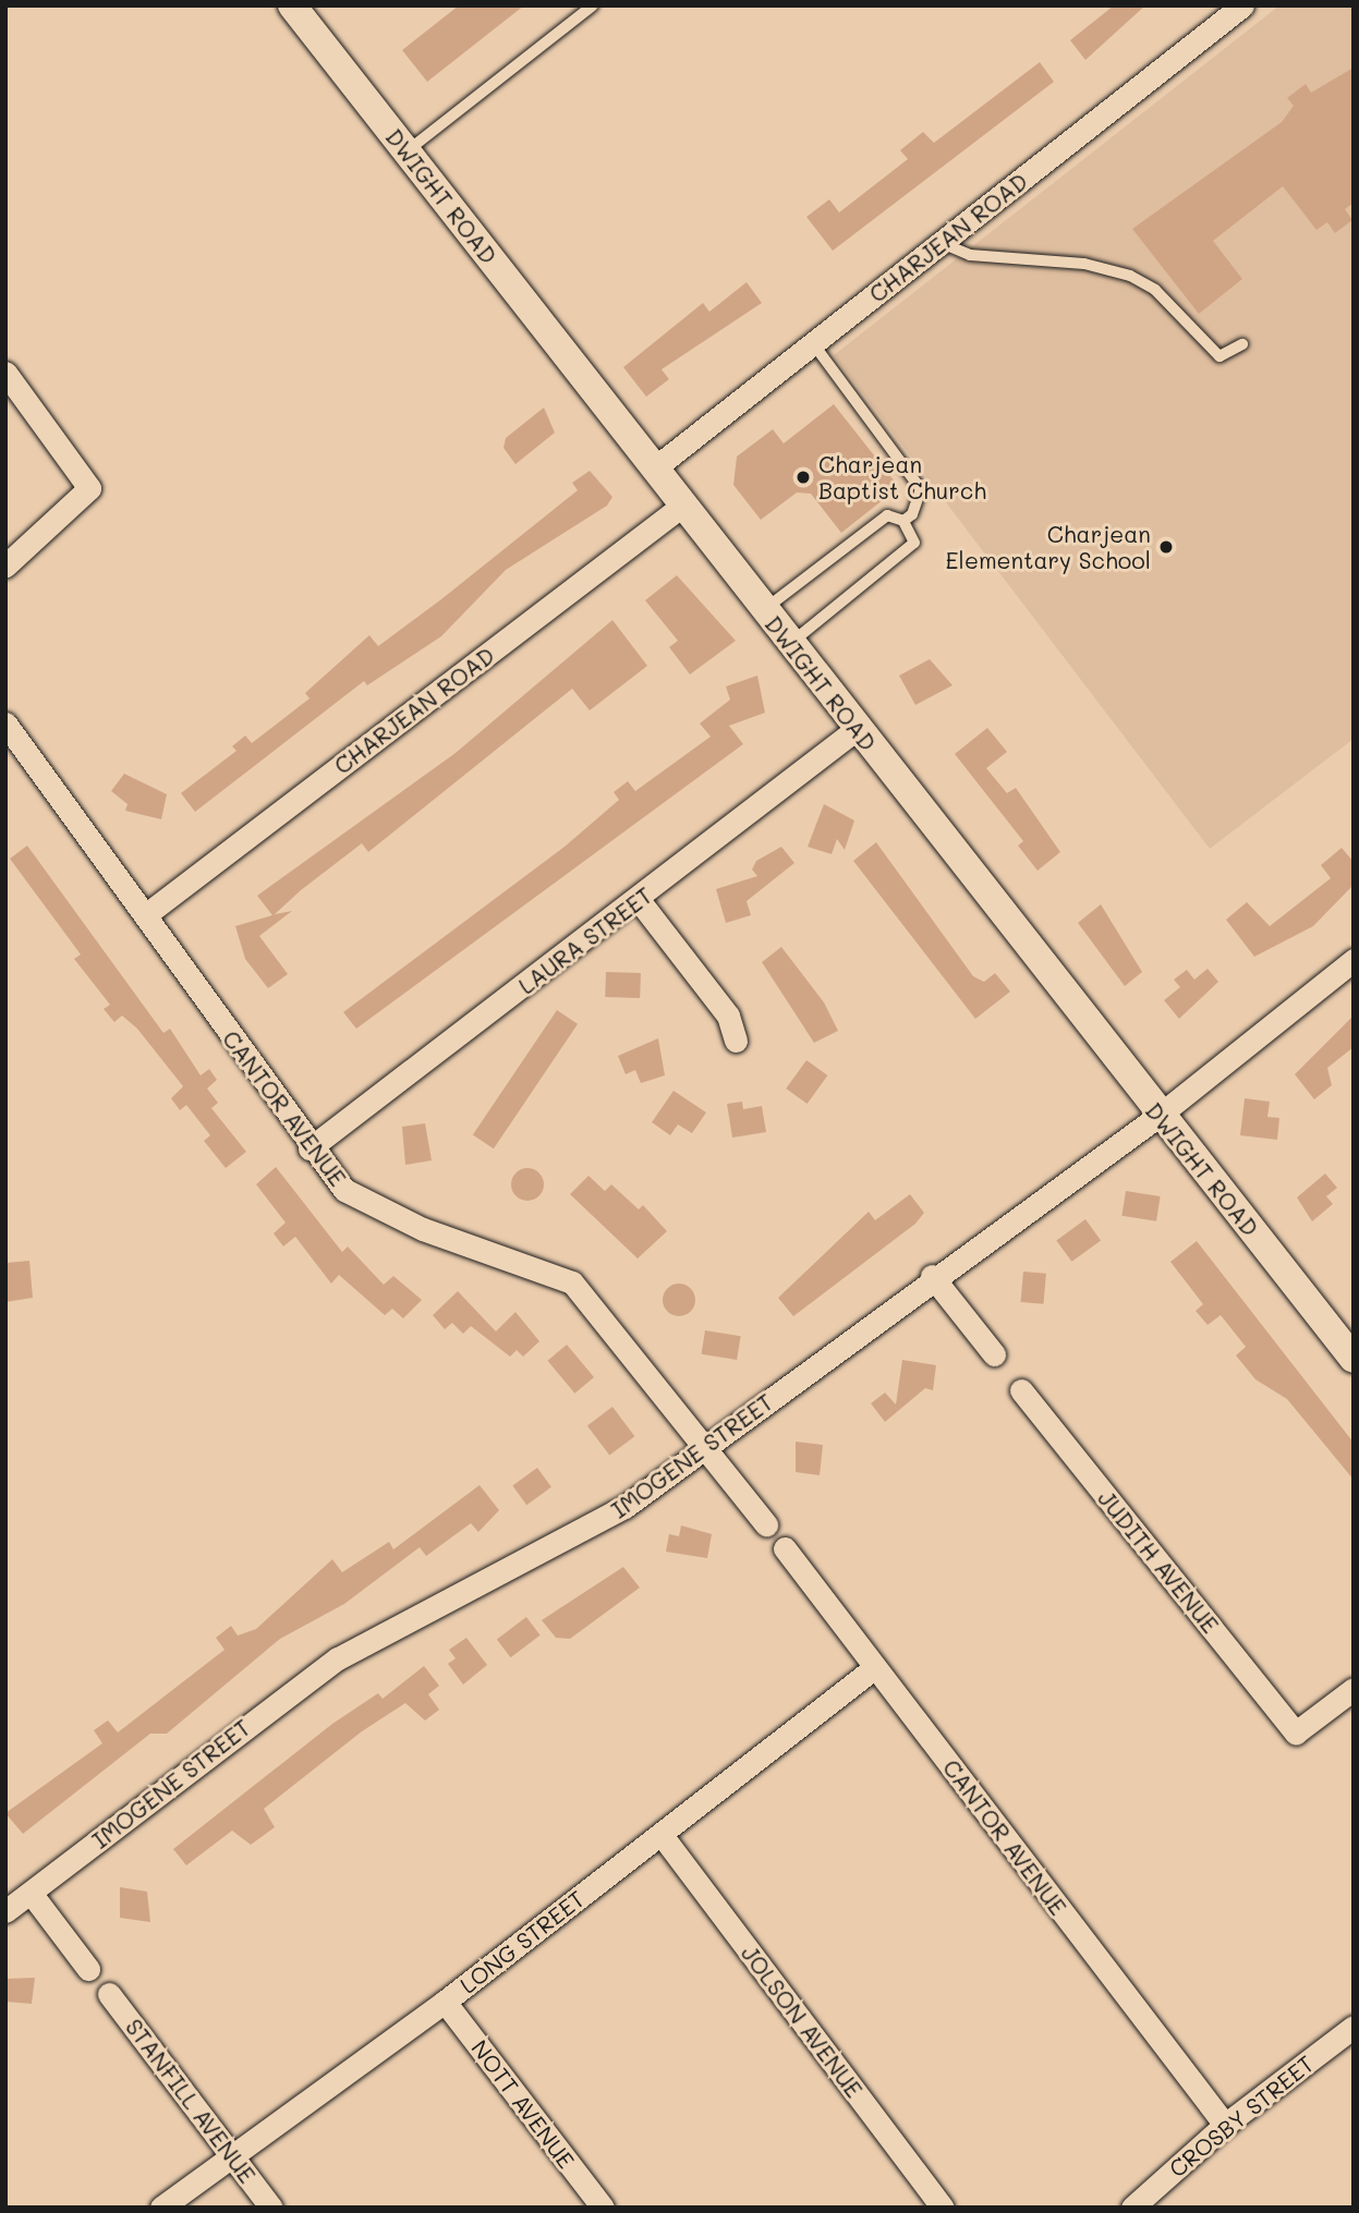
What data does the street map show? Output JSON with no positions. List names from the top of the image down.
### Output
{
  "streets": {
    "street": [
      "DWIGHT ROAD",
      "CHARJEAN ROAD",
      "LAURA STREET",
      "CANTOR AVENUE",
      "IMOGENE STREET",
      "JUDITH AVENUE",
      "LONG STREET",
      "JOLSON AVENUE",
      "STANFILL AVENUE",
      "NOTT AVENUE",
      "CROSBY STREET"
    ]
  },
  "crossings": [
    ["DWIGHT ROAD", "CHARJEAN ROAD"],
    ["DWIGHT ROAD", "LAURA STREET"],
    ["DWIGHT ROAD", "IMOGENE STREET"],
    ["CHARJEAN ROAD", "CANTOR AVENUE"],
    ["LAURA STREET", "CANTOR AVENUE"],
    ["CANTOR AVENUE", "IMOGENE STREET"],
    ["CANTOR AVENUE", "LONG STREET"],
    ["CANTOR AVENUE", "CROSBY STREET"],
    ["LONG STREET", "JOLSON AVENUE"],
    ["LONG STREET", "STANFILL AVENUE"],
    ["LONG STREET", "NOTT AVENUE"]
  ],
  "places": ["Charjean Baptist Church", "Charjean Elementary School"]
}
